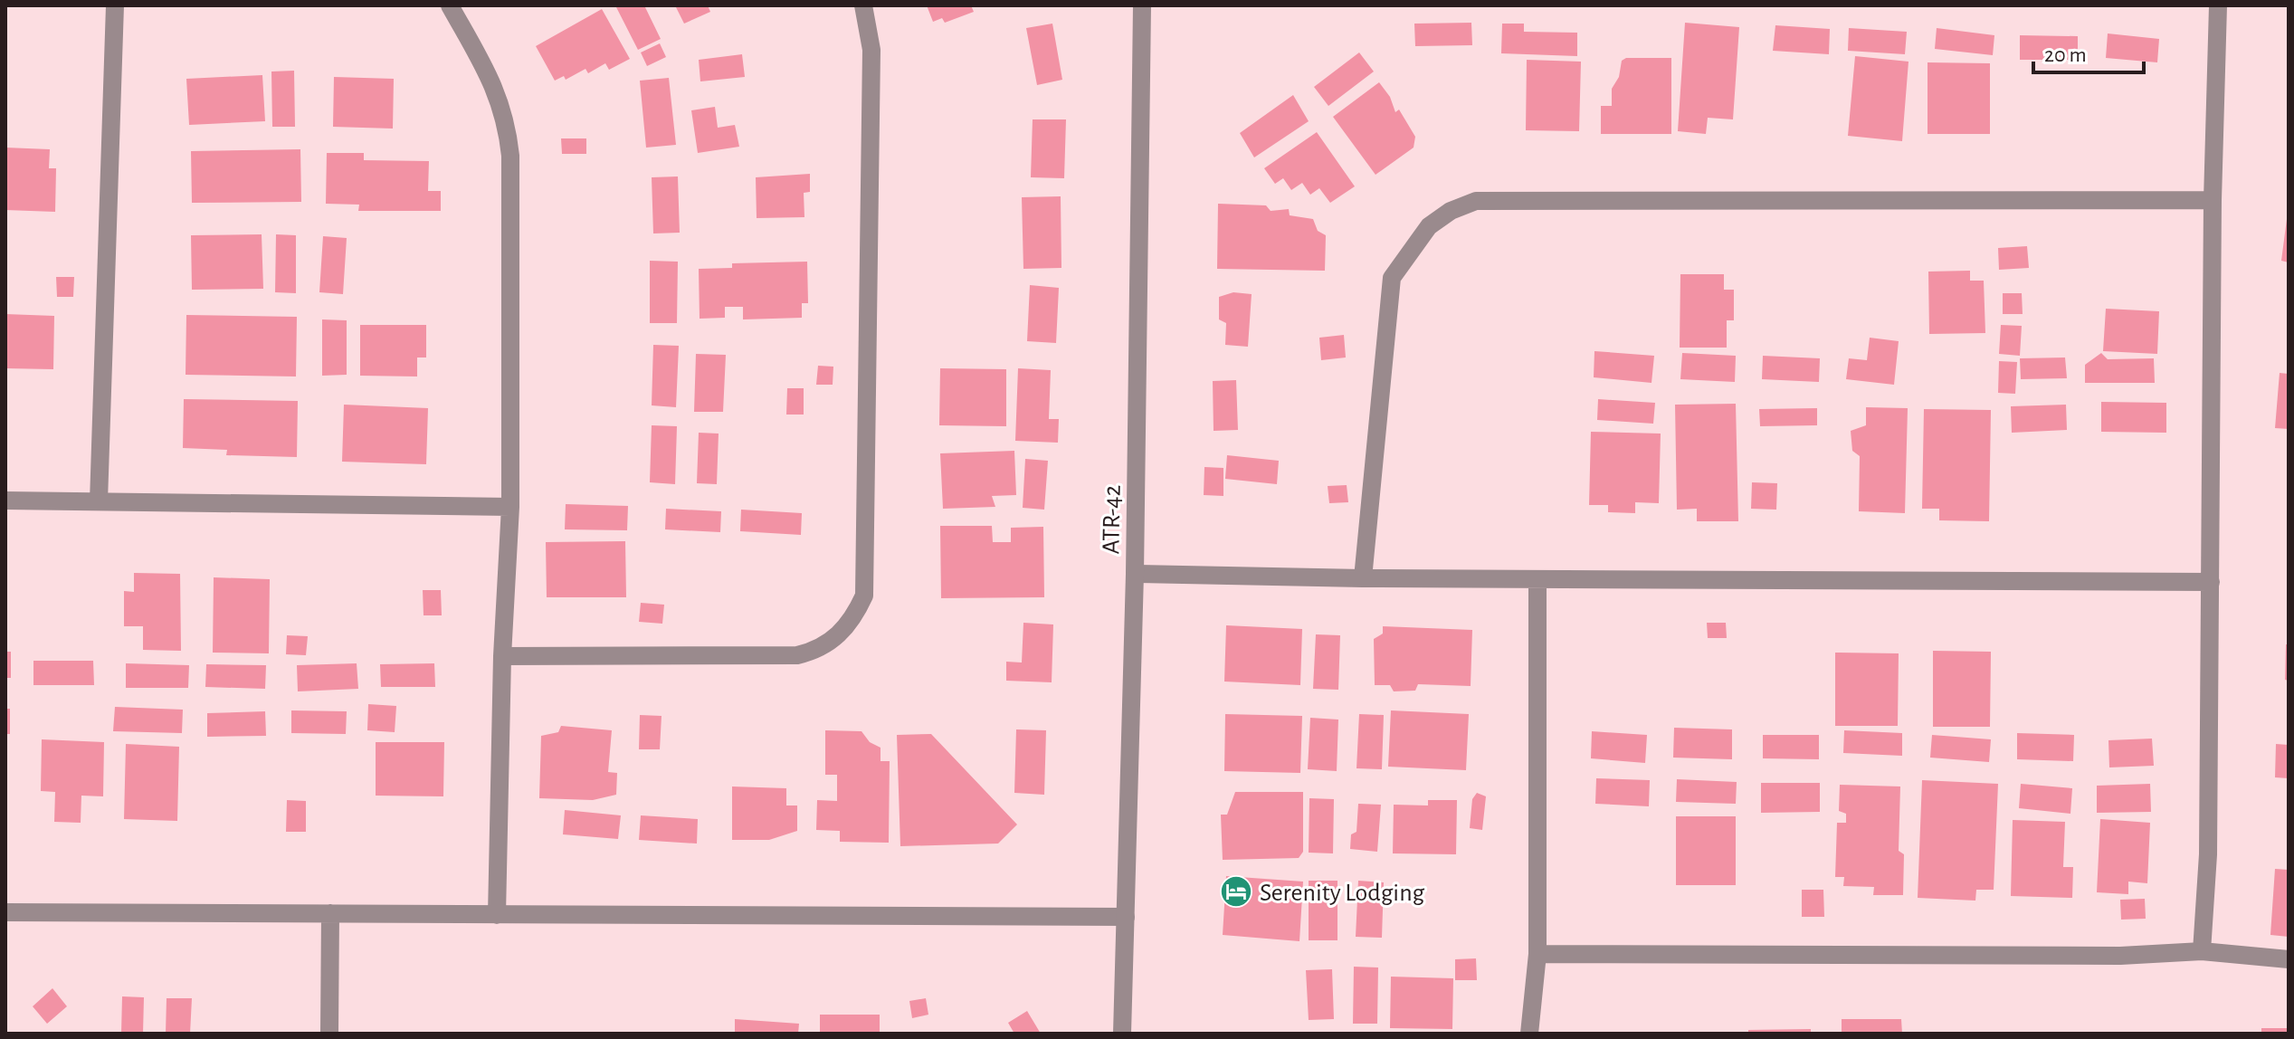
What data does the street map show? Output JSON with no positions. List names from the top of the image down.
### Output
{
  "streets": {
    "street": ["ATR-42"]
  },
  "places": {
    "hotel": ["Serenity Lodging"]
  },
  "scale_bar": "20 m"
}
